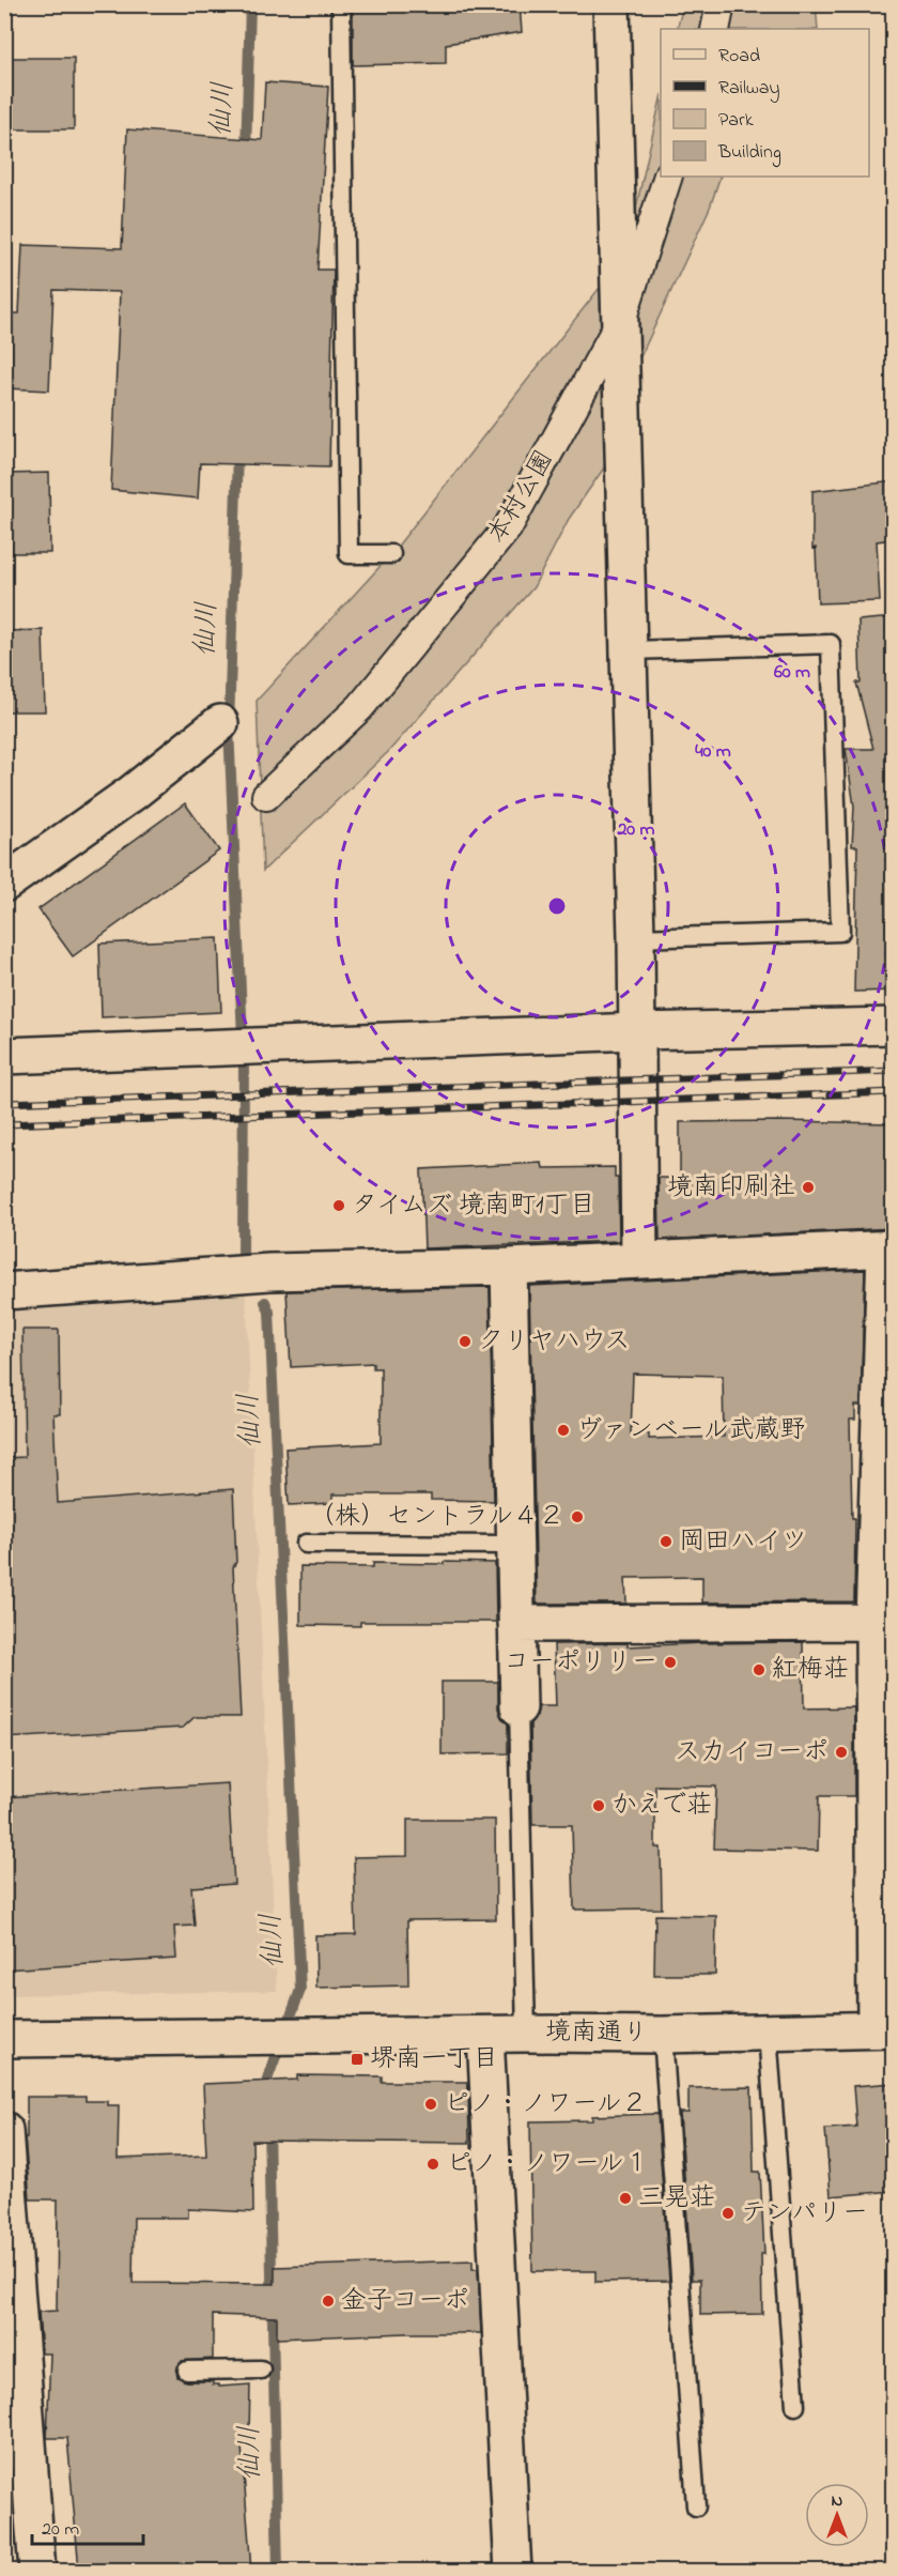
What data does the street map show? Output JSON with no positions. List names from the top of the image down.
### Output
{
  "streets": {
    "street": ["本村公園", "境南通り"]
  },
  "water": ["仙川"],
  "places": {
    "other": [
      "境南印刷社",
      "タイムズ 境南町1丁目",
      "クリヤハウス",
      "ヴァンベール武蔵野",
      "（株）セントラル４２",
      "岡田ハイツ",
      "コーポリリー",
      "紅梅荘",
      "スカイコーポ",
      "かえで荘",
      "ピノ・ノワール２",
      "ピノ・ノワール１",
      "三晃荘",
      "テンパリー",
      "金子コーポ"
    ],
    "transit": ["堺南一丁目"]
  },
  "legend": [
    "Road",
    "Railway",
    "Park",
    "Building"
  ],
  "scale_bar": "20 m",
  "north": "top",
  "rings": ["60 m", "40 m", "20 m"]
}
